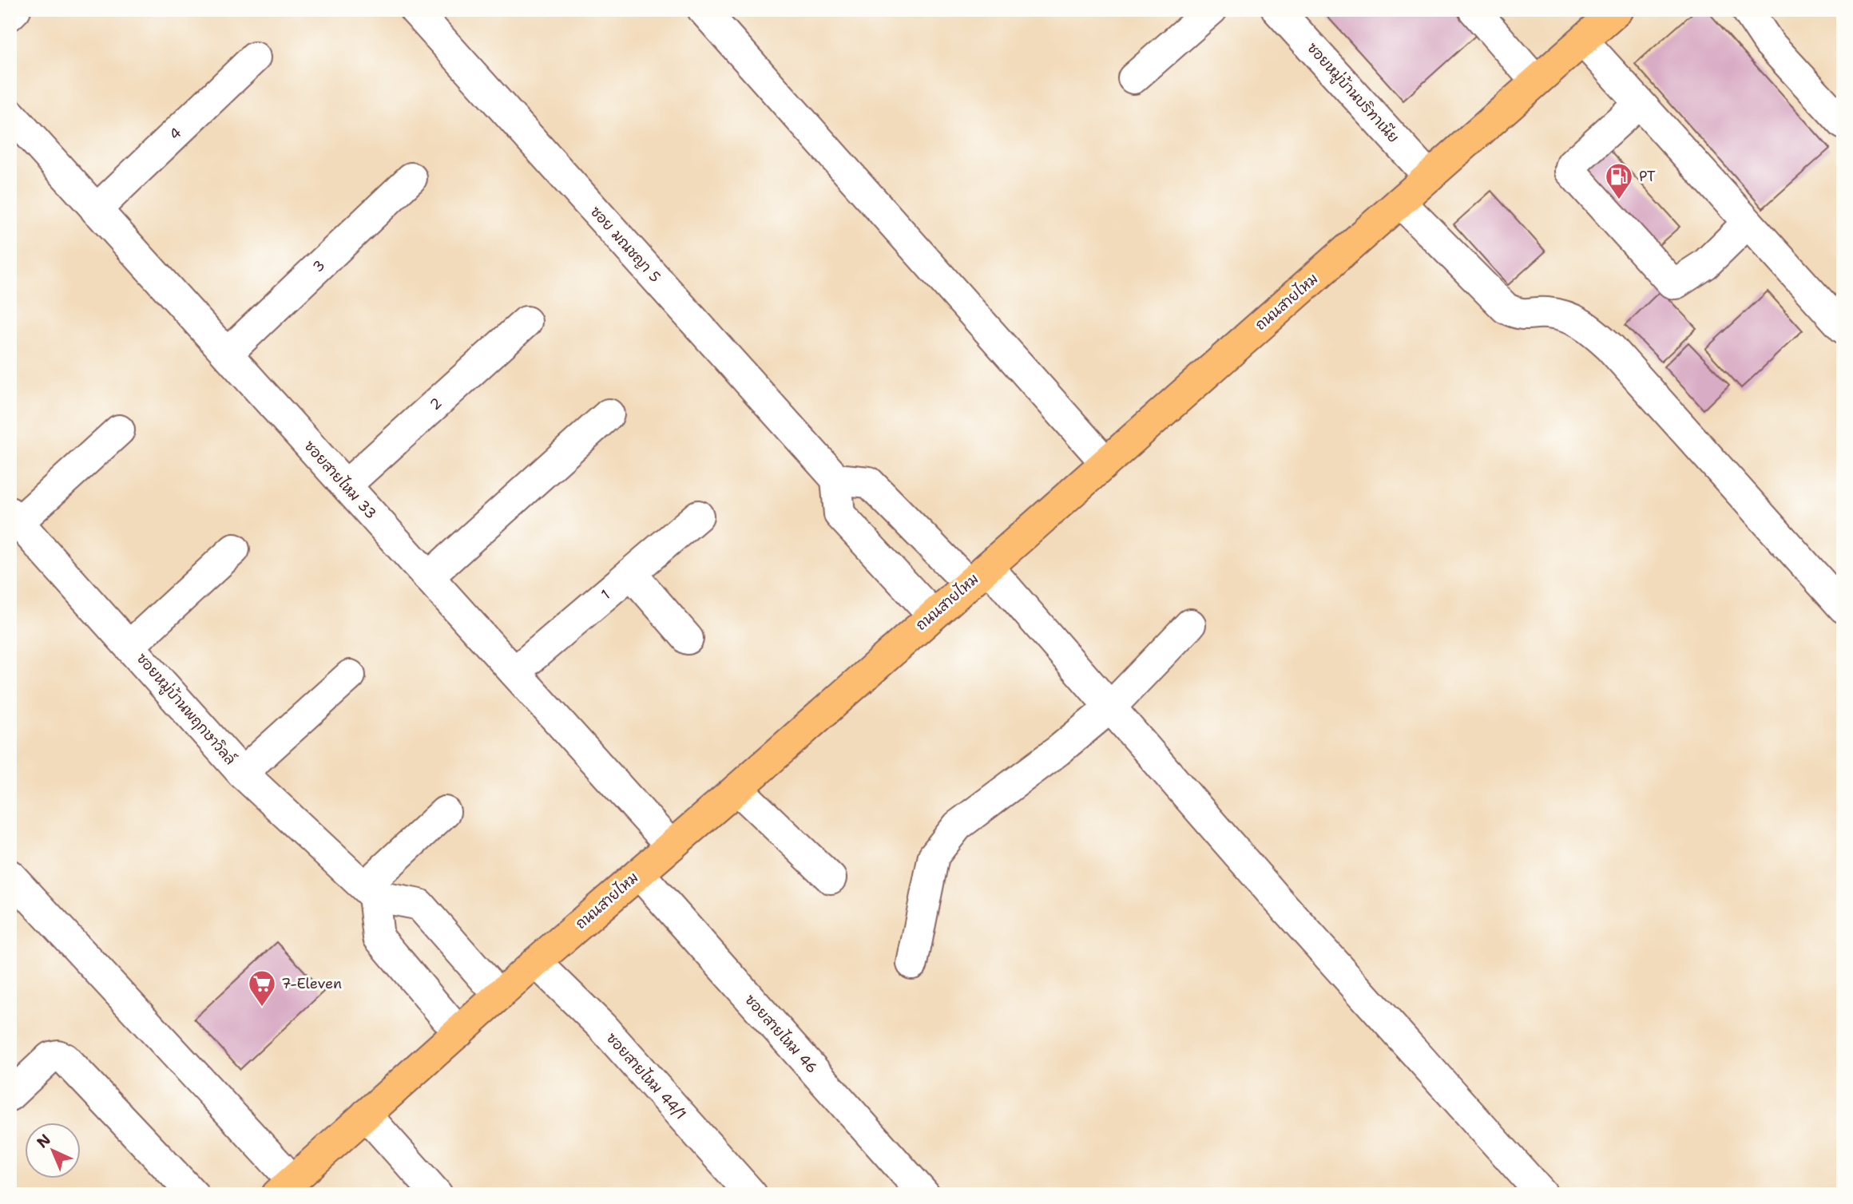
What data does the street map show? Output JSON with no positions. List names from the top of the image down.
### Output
{
  "streets": {
    "main road": ["ถนนสายไหม"],
    "street": [
      "ซอยหมู่บ้านบริทาเนีย",
      "4",
      "ซอย มณชญา 5",
      "3",
      "2",
      "ซอยสายไหม 33",
      "1",
      "ซอยหมู่บ้านพฤกษาวิลล์",
      "ซอยสายไหม 46",
      "ซอยสายไหม 44/1"
    ]
  },
  "crossings": [
    ["ซอยหมู่บ้านบริทาเนีย", "ถนนสายไหม"],
    ["4", "ซอยสายไหม 33"],
    ["3", "ซอยสายไหม 33"],
    ["ถนนสายไหม", "ซอยสายไหม 33"],
    ["ถนนสายไหม", "ซอยสายไหม 46"],
    ["ถนนสายไหม", "ซอยสายไหม 44/1"],
    ["2", "ซอยสายไหม 33"],
    ["ซอยสายไหม 33", "1"]
  ],
  "places": {
    "fuel station": ["PT"],
    "supermarket": ["7-Eleven"]
  },
  "north": "top left"
}
